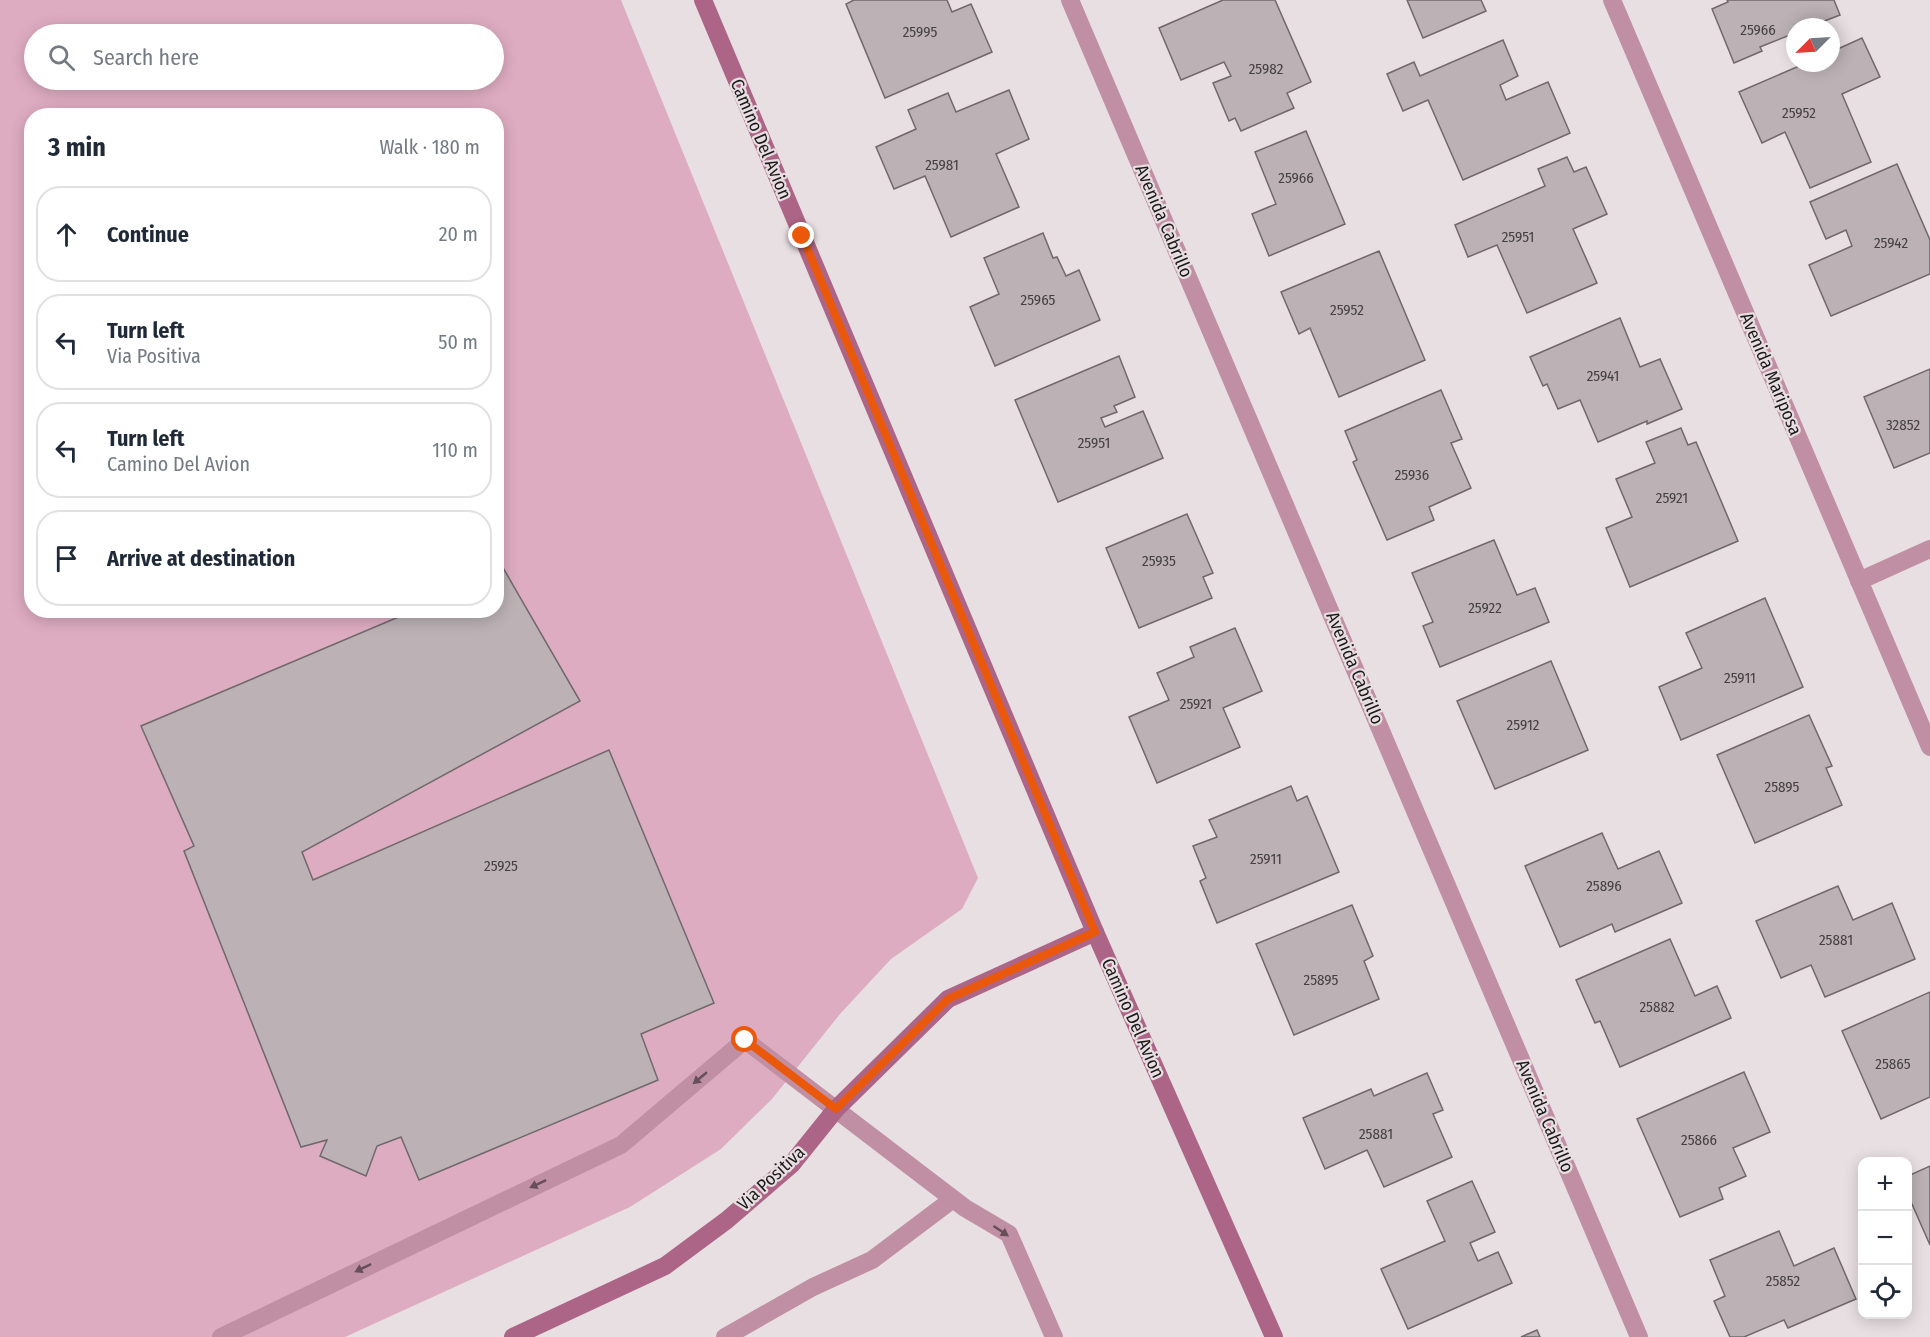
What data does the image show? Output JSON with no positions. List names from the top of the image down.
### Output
{
  "streets": {
    "main road": ["Camino Del Avion", "Via Positiva"],
    "street": ["Avenida Cabrillo", "Avenida Mariposa"]
  },
  "crossings": [
    ["Camino Del Avion", "Via Positiva"]
  ],
  "house_numbers": [
    "25966",
    "25995",
    "25982",
    "25952",
    "25981",
    "25966",
    "25951",
    "25942",
    "25965",
    "25952",
    "25941",
    "32852",
    "25951",
    "25936",
    "25921",
    "25935",
    "25922",
    "25911",
    "25921",
    "25912",
    "25895",
    "25911",
    "25925",
    "25896",
    "25881",
    "25895",
    "25882",
    "25865",
    "25881",
    "25866",
    "25852"
  ],
  "north": "bottom left",
  "page": {
    "search": "Search here",
    "heading": ["3 min", "Walk · 180 m"],
    "list": [
      ["Continue", "20 m"],
      ["Turn left", "Via Positiva", "50 m"],
      ["Turn left", "Camino Del Avion", "110 m"],
      "Arrive at destination"
    ],
    "map_buttons": ["+", "−"]
  }
}
